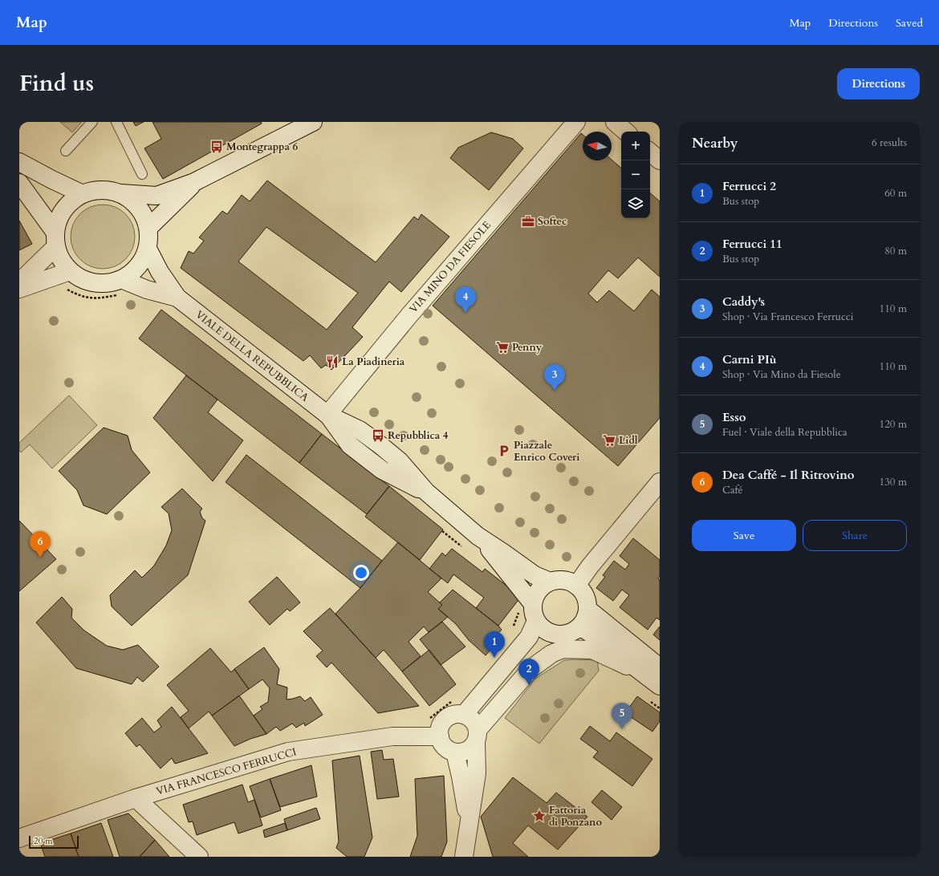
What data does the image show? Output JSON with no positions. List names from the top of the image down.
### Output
{
  "streets": {
    "street": ["VIA MINO DA FIESOLE", "VIALE DELLA REPUBBLICA", "VIA FRANCESCO FERRUCCI"]
  },
  "crossings": [
    ["VIA MINO DA FIESOLE", "VIALE DELLA REPUBBLICA"]
  ],
  "places": {
    "bus stop": ["Montegrappa 6", "Repubblica 4"],
    "office": ["Softec"],
    "supermarket": ["Penny", "Lidl"],
    "restaurant": ["La Piadineria"],
    "parking": ["Piazzale Enrico Coveri"],
    "place": ["Fattoria di Ponzano"]
  },
  "scale_bar": "20 m",
  "north": "left",
  "page": {
    "header": "Map",
    "nav": ["Map", "Directions", "Saved"],
    "title": "Find us",
    "buttons": [
      "Directions",
      ["Save", "Share"]
    ],
    "heading": ["Nearby", "6 results"],
    "map_buttons": ["+", "−"],
    "list": [
      {
        "mark": "1",
        "name": "Ferrucci 2",
        "note": "Bus stop",
        "value": "60 m"
      },
      {
        "mark": "2",
        "name": "Ferrucci 11",
        "note": "Bus stop",
        "value": "80 m"
      },
      {
        "mark": "3",
        "name": "Caddy's",
        "note": "Shop · Via Francesco Ferrucci",
        "value": "110 m"
      },
      {
        "mark": "4",
        "name": "Carni PIù",
        "note": "Shop · Via Mino da Fiesole",
        "value": "110 m"
      },
      {
        "mark": "5",
        "name": "Esso",
        "note": "Fuel · Viale della Repubblica",
        "value": "120 m"
      },
      {
        "mark": "6",
        "name": "Dea Caffé - Il Ritrovino",
        "note": "Café",
        "value": "130 m"
      }
    ],
    "pins": [
      "4",
      "3",
      "6",
      "1",
      "2",
      "5"
    ],
    "scale": "20 m"
  }
}
